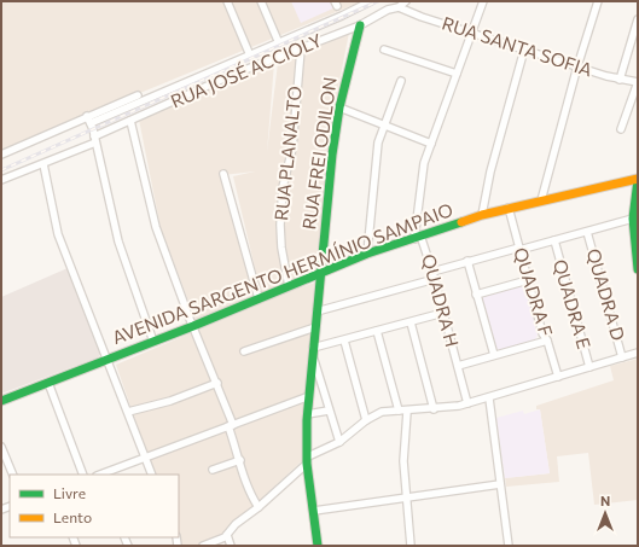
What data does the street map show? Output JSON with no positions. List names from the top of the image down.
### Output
{
  "streets": {
    "main road": ["RUA FREI ODILON", "AVENIDA SARGENTO HERMÍNIO SAMPAIO"],
    "street": [
      "RUA SANTA SOFIA",
      "RUA JOSÉ ACCIOLY",
      "RUA PLANALTO",
      "QUADRA F",
      "QUADRA D",
      "QUADRA H",
      "QUADRA E"
    ]
  },
  "crossings": [
    ["RUA SANTA SOFIA", "RUA JOSÉ ACCIOLY"],
    ["RUA JOSÉ ACCIOLY", "RUA PLANALTO"],
    ["RUA JOSÉ ACCIOLY", "RUA FREI ODILON"],
    ["RUA PLANALTO", "AVENIDA SARGENTO HERMÍNIO SAMPAIO"],
    ["RUA FREI ODILON", "AVENIDA SARGENTO HERMÍNIO SAMPAIO"],
    ["RUA FREI ODILON", "QUADRA D"],
    ["AVENIDA SARGENTO HERMÍNIO SAMPAIO", "QUADRA F"],
    ["AVENIDA SARGENTO HERMÍNIO SAMPAIO", "QUADRA H"],
    ["QUADRA F", "QUADRA D"],
    ["QUADRA D", "QUADRA H"],
    ["QUADRA D", "QUADRA E"]
  ],
  "legend": ["Livre", "Lento"],
  "north": "top"
}
